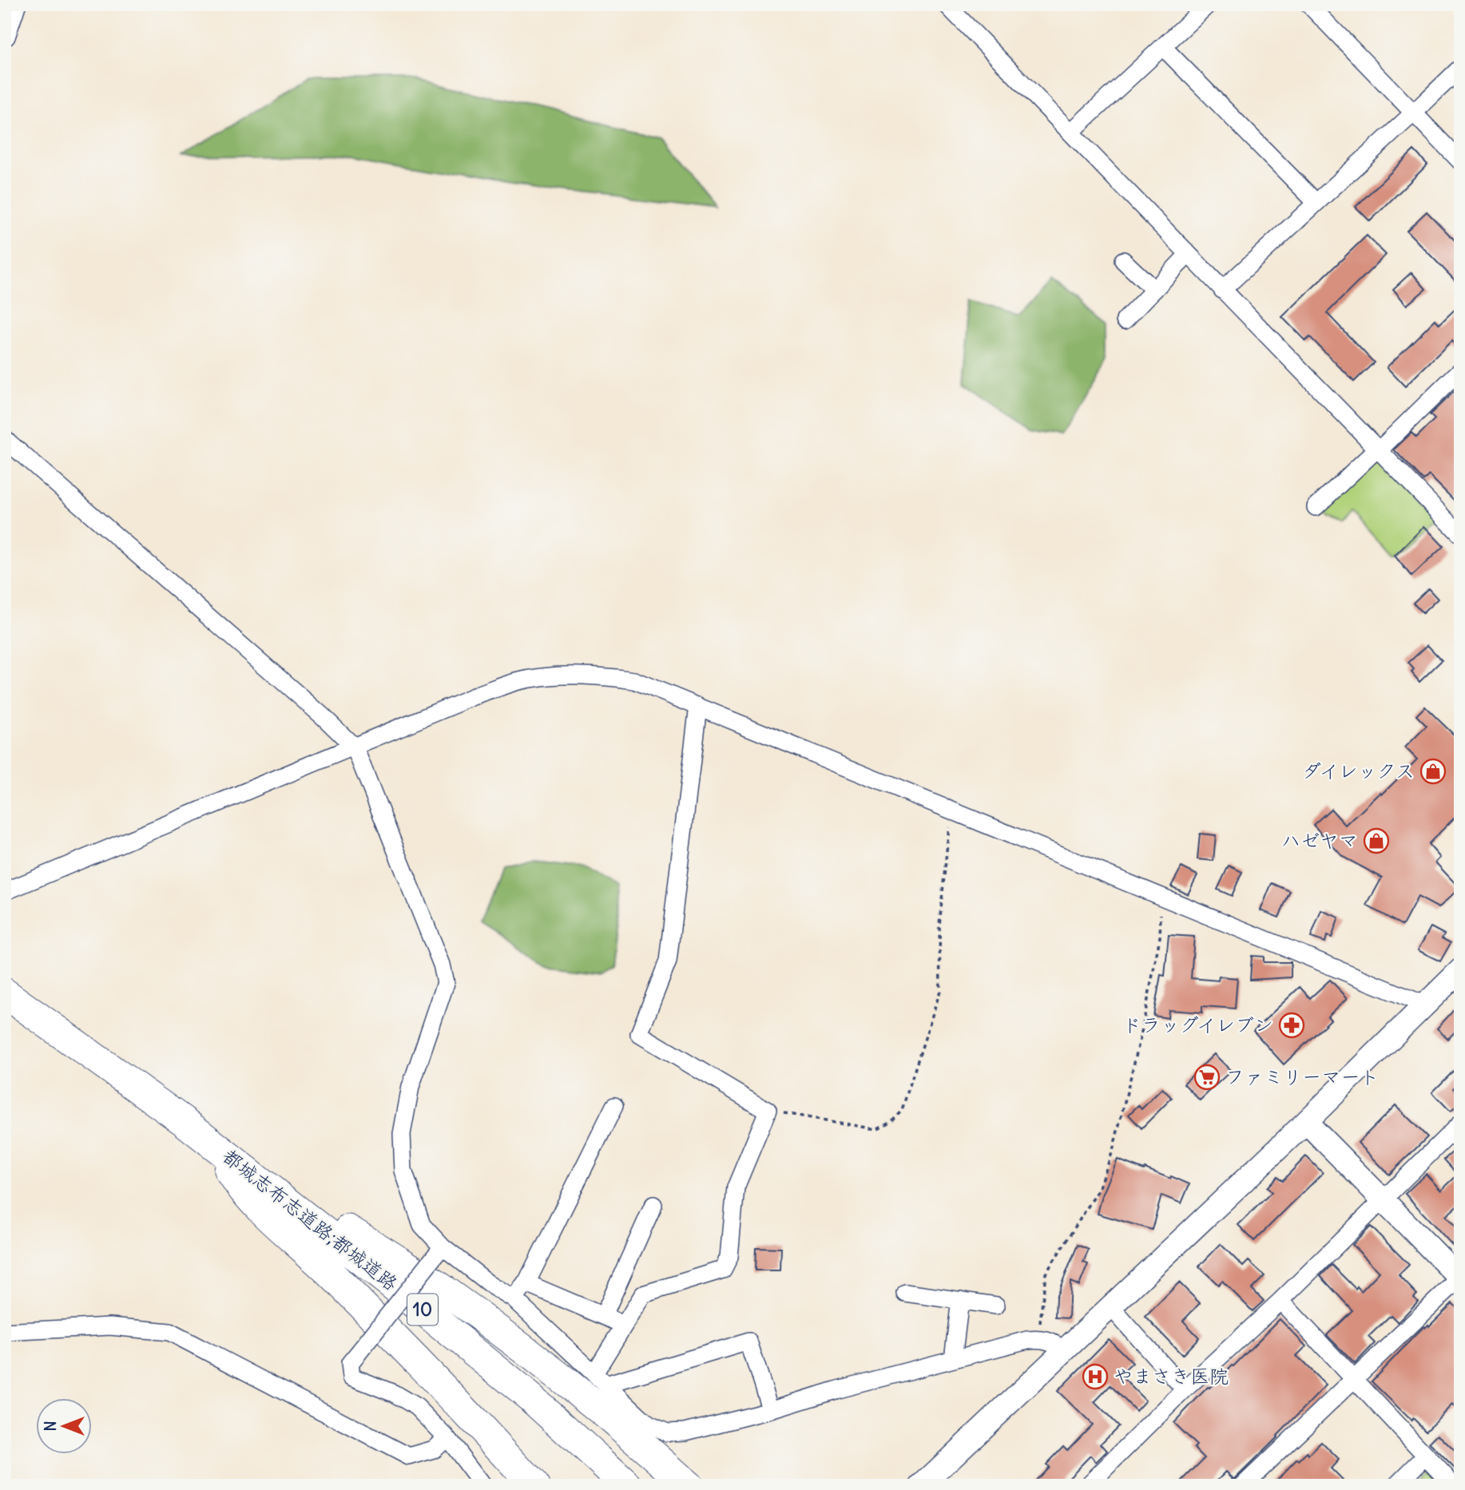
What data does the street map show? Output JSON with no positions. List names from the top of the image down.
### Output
{
  "streets": {
    "highway": ["都城志布志道路;都城道路", "10"]
  },
  "places": {
    "shop": ["ダイレックス", "ハゼヤマ"],
    "pharmacy": ["ドラッグイレブン"],
    "supermarket": ["ファミリーマート"],
    "hospital": ["やまさき医院"]
  },
  "north": "left"
}
